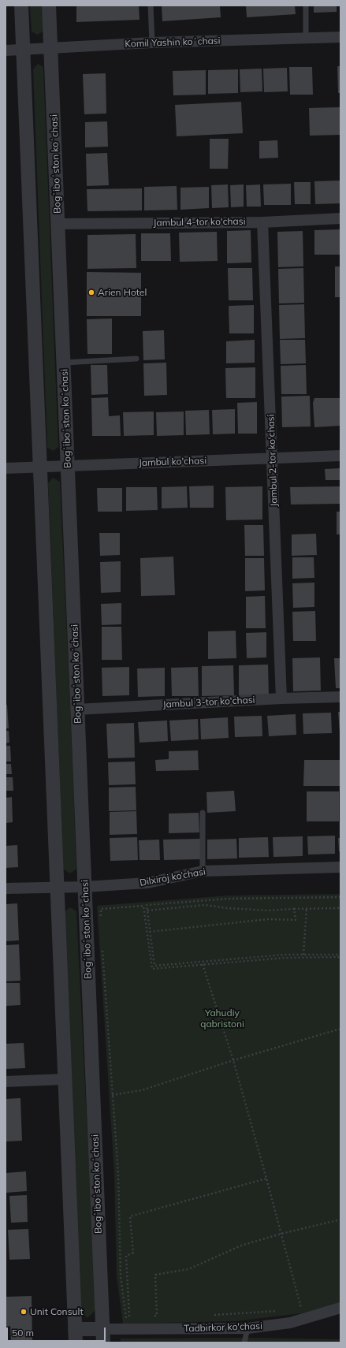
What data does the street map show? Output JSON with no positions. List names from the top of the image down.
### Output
{
  "streets": {
    "street": [
      "Komil Yashin koʻchasi",
      "Bogʻiboʻston koʻchasi",
      "Jambul 4-tor ko'chasi",
      "Jambul 2-tor ko'chasi",
      "Jambul ko'chasi",
      "Jambul 3-tor ko'chasi",
      "Dilxiroj ko‘chasi",
      "Tadbirkor ko'chasi"
    ]
  },
  "crossings": [
    ["Komil Yashin koʻchasi", "Bogʻiboʻston koʻchasi"],
    ["Bogʻiboʻston koʻchasi", "Jambul 4-tor ko'chasi"],
    ["Bogʻiboʻston koʻchasi", "Jambul ko'chasi"],
    ["Bogʻiboʻston koʻchasi", "Jambul 3-tor ko'chasi"],
    ["Bogʻiboʻston koʻchasi", "Dilxiroj ko‘chasi"],
    ["Bogʻiboʻston koʻchasi", "Tadbirkor ko'chasi"],
    ["Jambul 4-tor ko'chasi", "Jambul 2-tor ko'chasi"],
    ["Jambul 2-tor ko'chasi", "Jambul ko'chasi"],
    ["Jambul 2-tor ko'chasi", "Jambul 3-tor ko'chasi"]
  ],
  "parks": ["Yahudiy qabristoni"],
  "places": ["Arien Hotel", "Unit Consult"],
  "scale_bar": "50 m"
}
